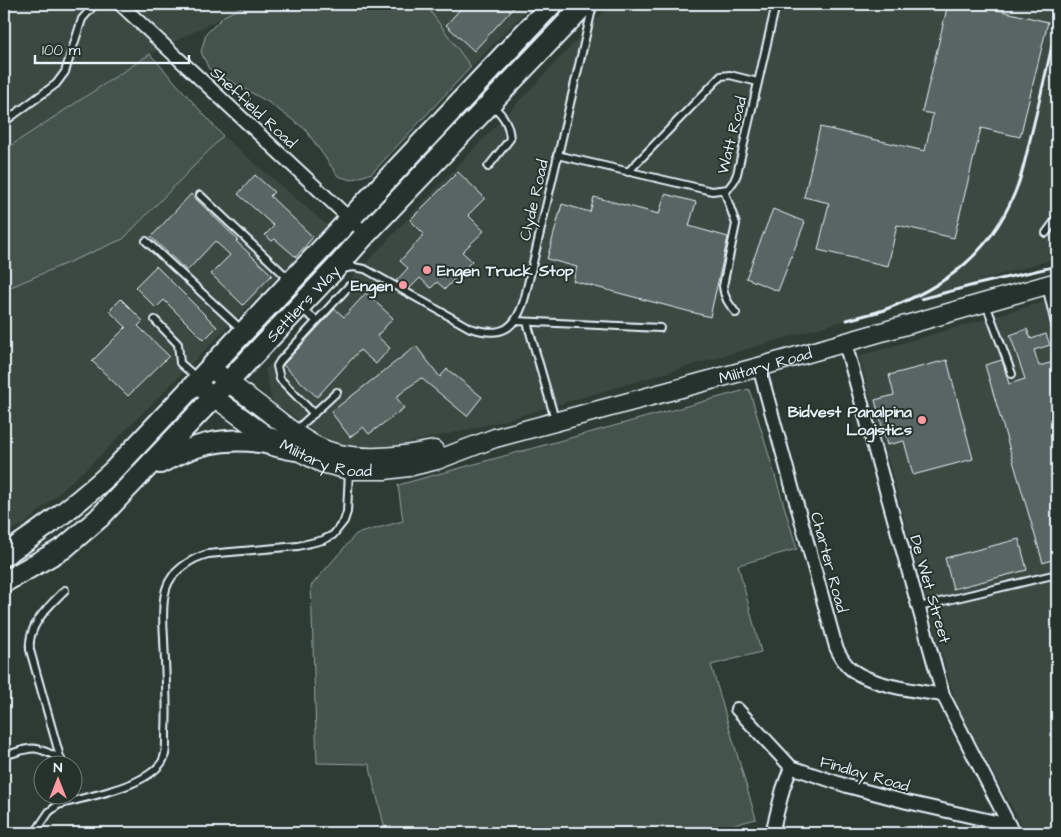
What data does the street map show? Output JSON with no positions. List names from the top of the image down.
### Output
{
  "streets": {
    "main road": ["Settlers Way"],
    "street": [
      "Sheffield Road",
      "Military Road",
      "Charter Road",
      "De Wet Street",
      "Findlay Road"
    ],
    "lane": ["Watt Road", "Clyde Road"]
  },
  "crossings": [
    ["Sheffield Road", "Settlers Way"],
    ["Watt Road", "Clyde Road"],
    ["Settlers Way", "Military Road"],
    ["Military Road", "Charter Road"],
    ["Military Road", "De Wet Street"],
    ["Charter Road", "De Wet Street"],
    ["De Wet Street", "Findlay Road"]
  ],
  "places": ["Engen Truck Stop", "Engen", "Bidvest Panalpina Logistics"],
  "scale_bar": "100 m",
  "north": "top"
}
